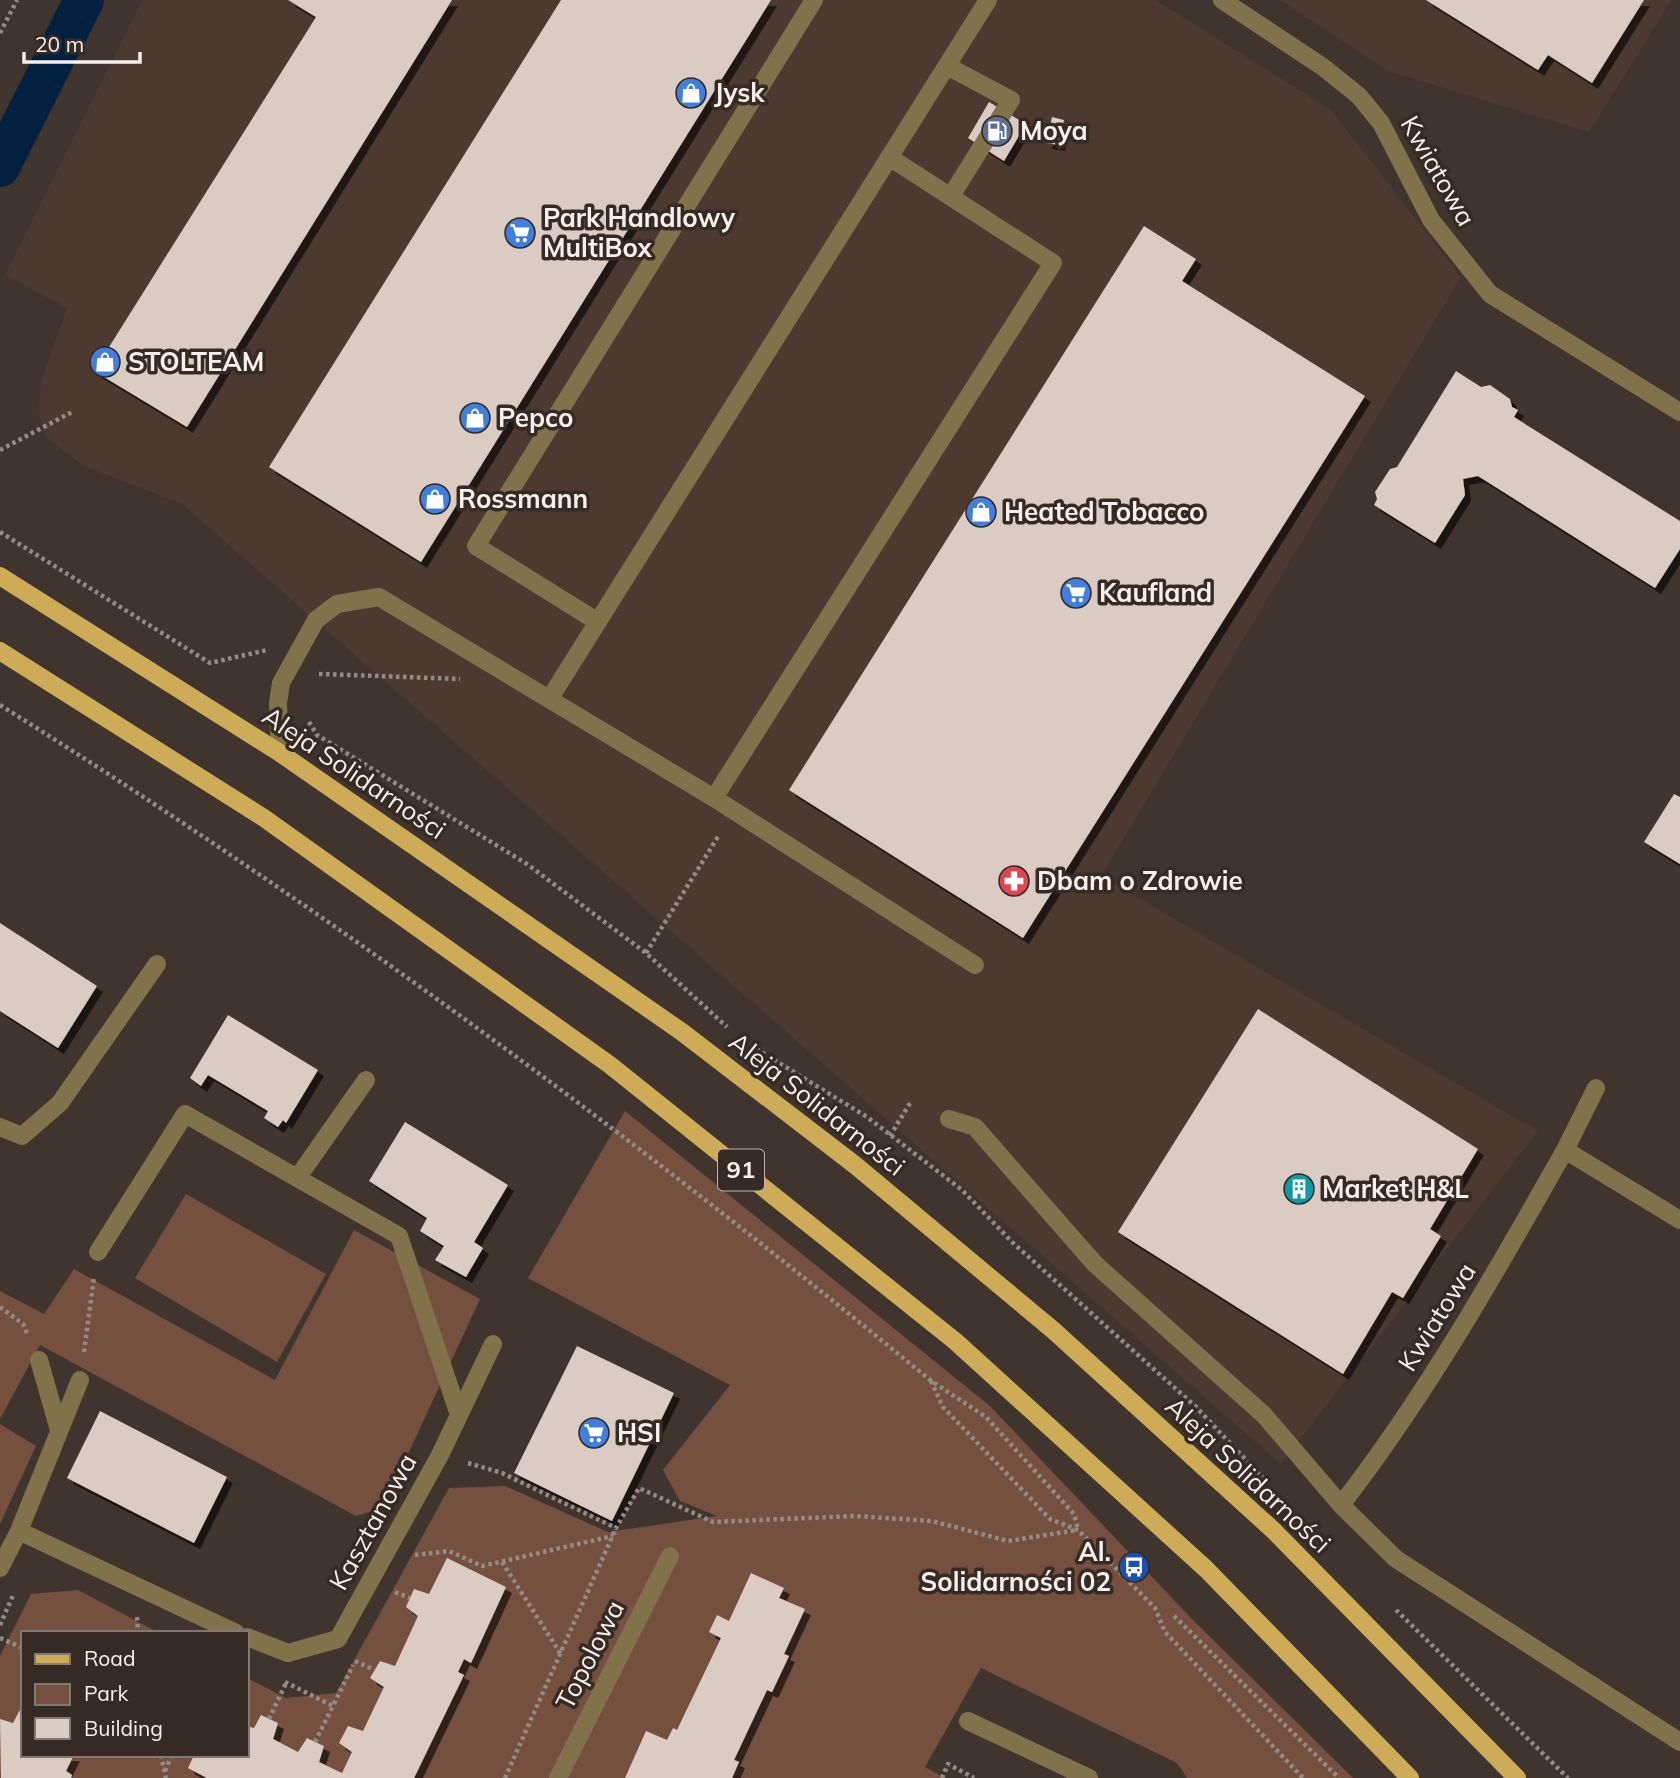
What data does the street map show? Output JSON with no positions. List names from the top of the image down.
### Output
{
  "streets": {
    "main road": ["Aleja Solidarności", "91"],
    "street": ["Kwiatowa", "Kasztanowa", "Topolowa"]
  },
  "places": {
    "shop": [
      "Jysk",
      "STOLTEAM",
      "Pepco",
      "Rossmann",
      "Heated Tobacco"
    ],
    "fuel station": ["Moya"],
    "supermarket": ["Park Handlowy MultiBox", "Kaufland", "HSI"],
    "pharmacy": ["Dbam o Zdrowie"],
    "building": ["Market H&L"],
    "bus stop": ["Al. Solidarności 02"]
  },
  "legend": ["Road", "Park", "Building"],
  "scale_bar": "20 m"
}
